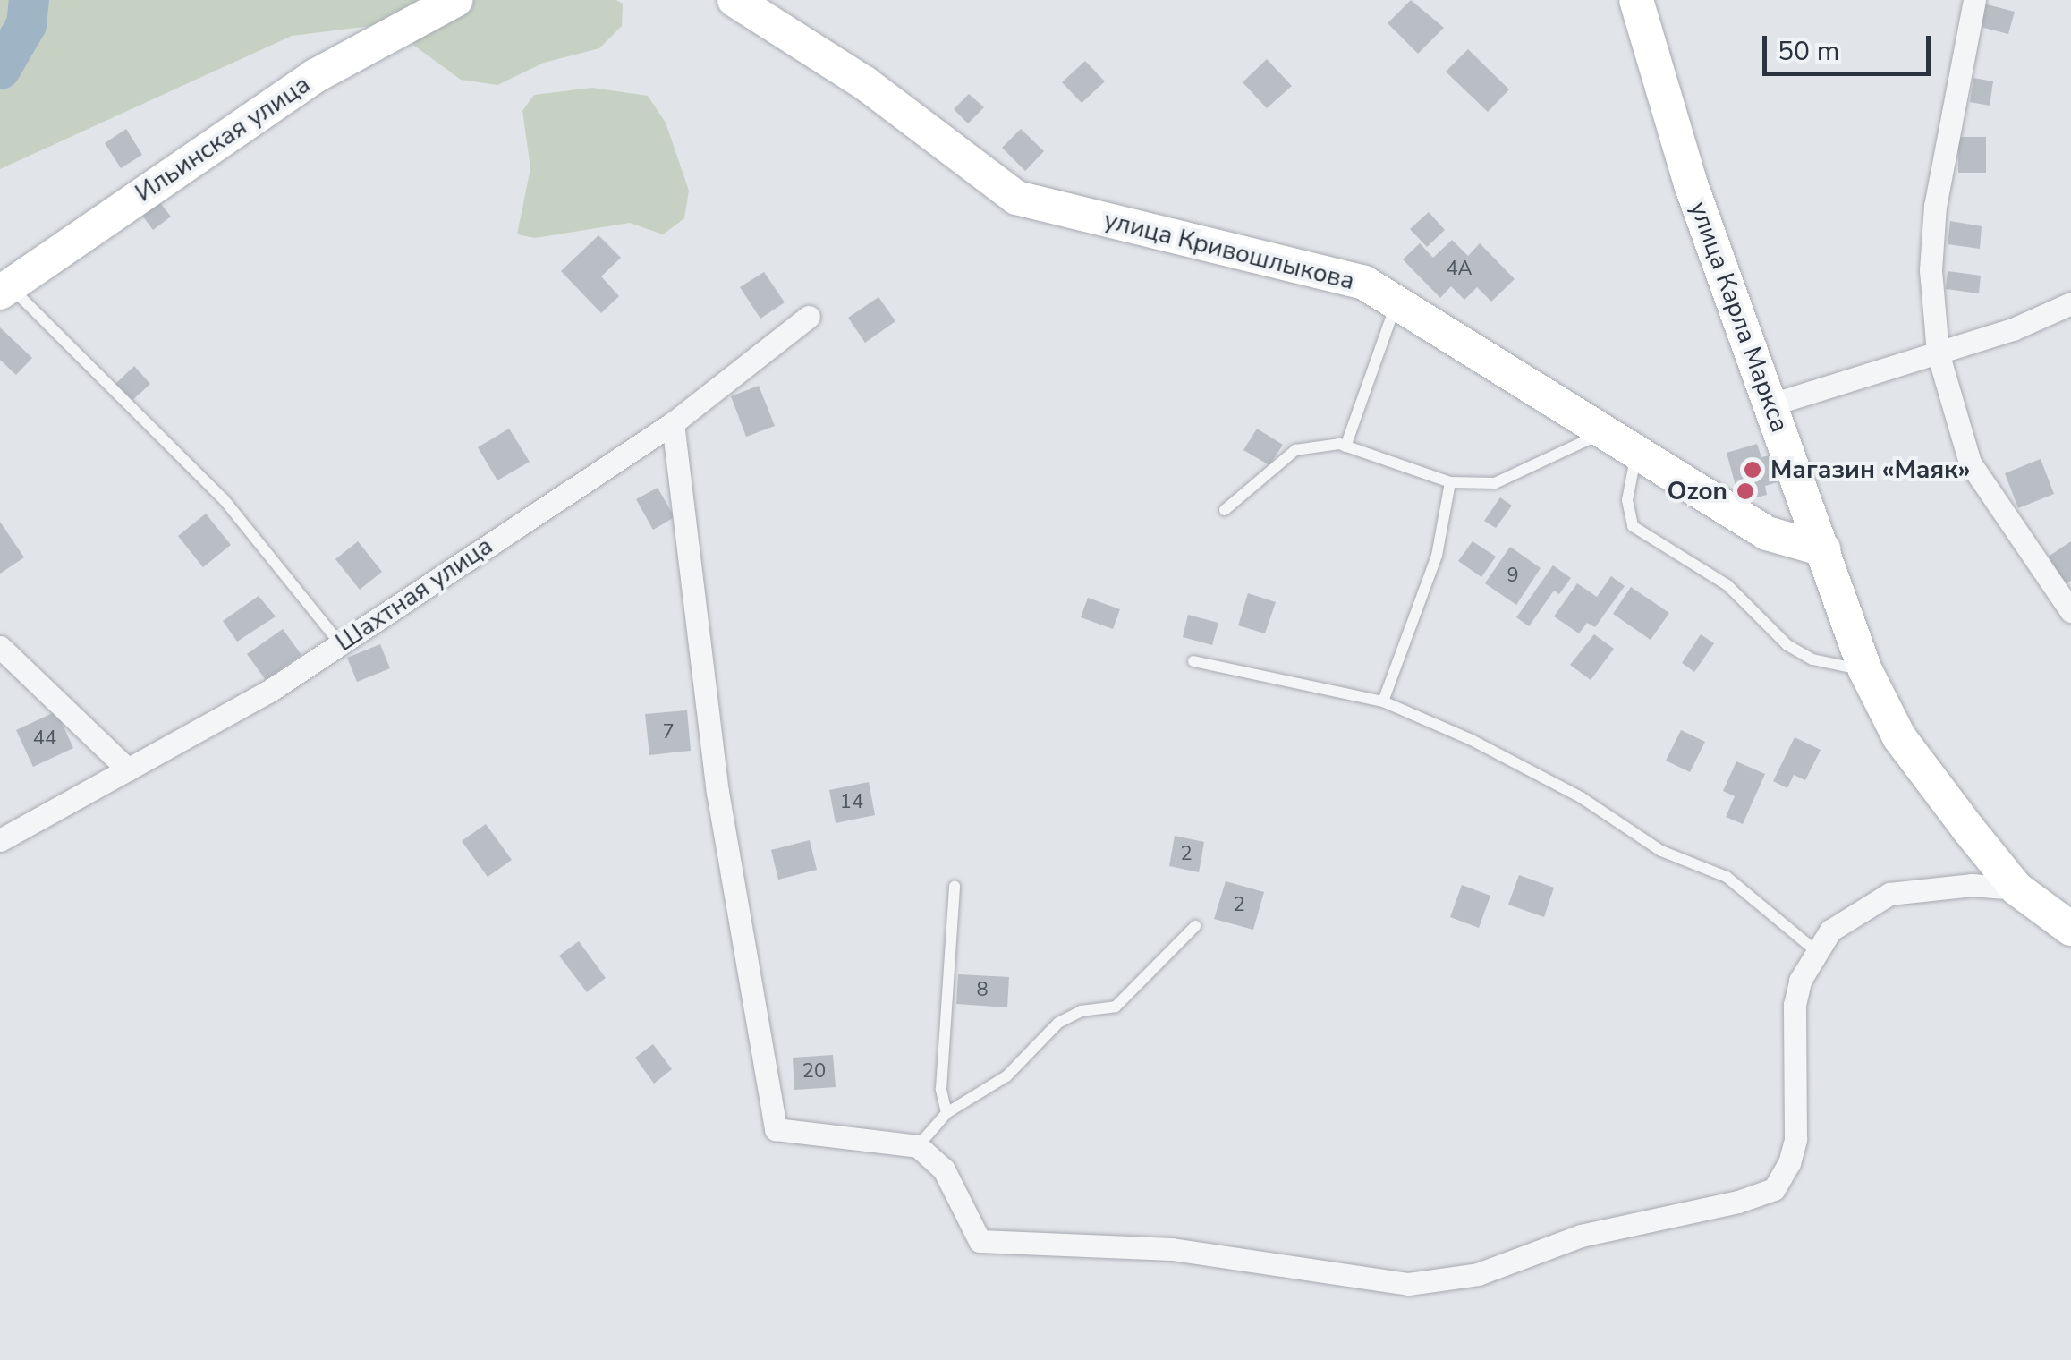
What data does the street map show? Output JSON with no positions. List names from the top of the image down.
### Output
{
  "streets": {
    "street": [
      "Ильинская улица",
      "улица Кривошлыкова",
      "улица Карла Маркса",
      "Шахтная улица"
    ]
  },
  "crossings": [
    ["улица Кривошлыкова", "улица Карла Маркса"]
  ],
  "places": ["Магазин «Маяк»", "Ozon"],
  "house_numbers": [
    "4А",
    "9",
    "7",
    "44",
    "14",
    "2",
    "2",
    "8",
    "20"
  ],
  "scale_bar": "50 m"
}
